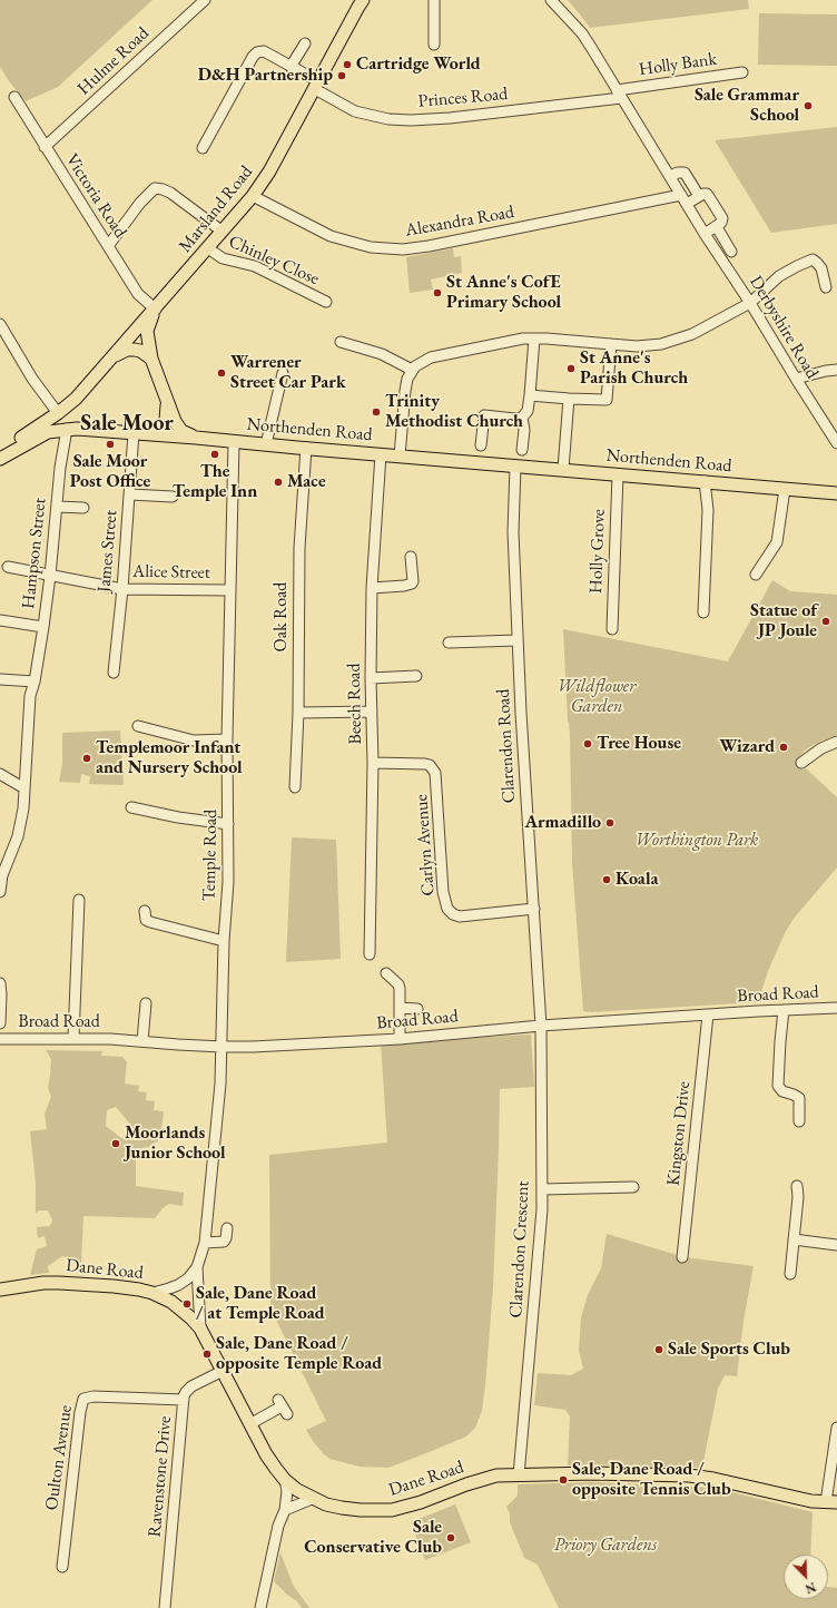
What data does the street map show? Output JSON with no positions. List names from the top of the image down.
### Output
{
  "streets": {
    "main road": ["Marsland Road", "Northenden Road", "Dane Road"],
    "street": [
      "Hulme Road",
      "Holly Bank",
      "Princes Road",
      "Victoria Road",
      "Alexandra Road",
      "Chinley Close",
      "Derbyshire Road",
      "James Street",
      "Holly Grove",
      "Hampson Street",
      "Alice Street",
      "Oak Road",
      "Beech Road",
      "Clarendon Road",
      "Carlyn Avenue",
      "Temple Road",
      "Broad Road",
      "Kingston Drive",
      "Clarendon Crescent",
      "Oulton Avenue",
      "Ravenstone Drive"
    ]
  },
  "crossings": [
    ["Hulme Road", "Victoria Road"],
    ["Holly Bank", "Princes Road"],
    ["Holly Bank", "Derbyshire Road"],
    ["Princes Road", "Marsland Road"],
    ["Princes Road", "Derbyshire Road"],
    ["Victoria Road", "Marsland Road"],
    ["Marsland Road", "Alexandra Road"],
    ["Marsland Road", "Chinley Close"],
    ["Alexandra Road", "Derbyshire Road"],
    ["Northenden Road", "James Street"],
    ["Northenden Road", "Holly Grove"],
    ["Northenden Road", "Hampson Street"],
    ["Northenden Road", "Oak Road"],
    ["Northenden Road", "Beech Road"],
    ["Northenden Road", "Clarendon Road"],
    ["Northenden Road", "Temple Road"],
    ["James Street", "Alice Street"],
    ["Hampson Street", "Alice Street"],
    ["Alice Street", "Temple Road"],
    ["Beech Road", "Carlyn Avenue"],
    ["Clarendon Road", "Carlyn Avenue"],
    ["Clarendon Road", "Broad Road"],
    ["Clarendon Road", "Clarendon Crescent"],
    ["Temple Road", "Broad Road"],
    ["Temple Road", "Dane Road"],
    ["Broad Road", "Kingston Drive"],
    ["Broad Road", "Clarendon Crescent"],
    ["Clarendon Crescent", "Dane Road"],
    ["Dane Road", "Ravenstone Drive"],
    ["Oulton Avenue", "Ravenstone Drive"]
  ],
  "districts": ["Sale Moor"],
  "parks": ["Wildflower Garden", "Worthington Park", "Priory Gardens"],
  "places": [
    "Cartridge World",
    "D&H Partnership",
    "Sale Grammar School",
    "St Anne's CofE Primary School",
    "St Anne's Parish Church",
    "Warrener Street Car Park",
    "Trinity Methodist Church",
    "Sale Moor Post Office",
    "The Temple Inn",
    "Mace",
    "Statue of JP Joule",
    "Tree House",
    "Wizard",
    "Templemoor Infant and Nursery School",
    "Armadillo",
    "Koala",
    "Moorlands Junior School",
    "Sale, Dane Road / at Temple Road",
    "Sale Sports Club",
    "Sale, Dane Road / opposite Temple Road",
    "Sale, Dane Road / opposite Tennis Club",
    "Sale Conservative Club"
  ],
  "north": "bottom right"
}
